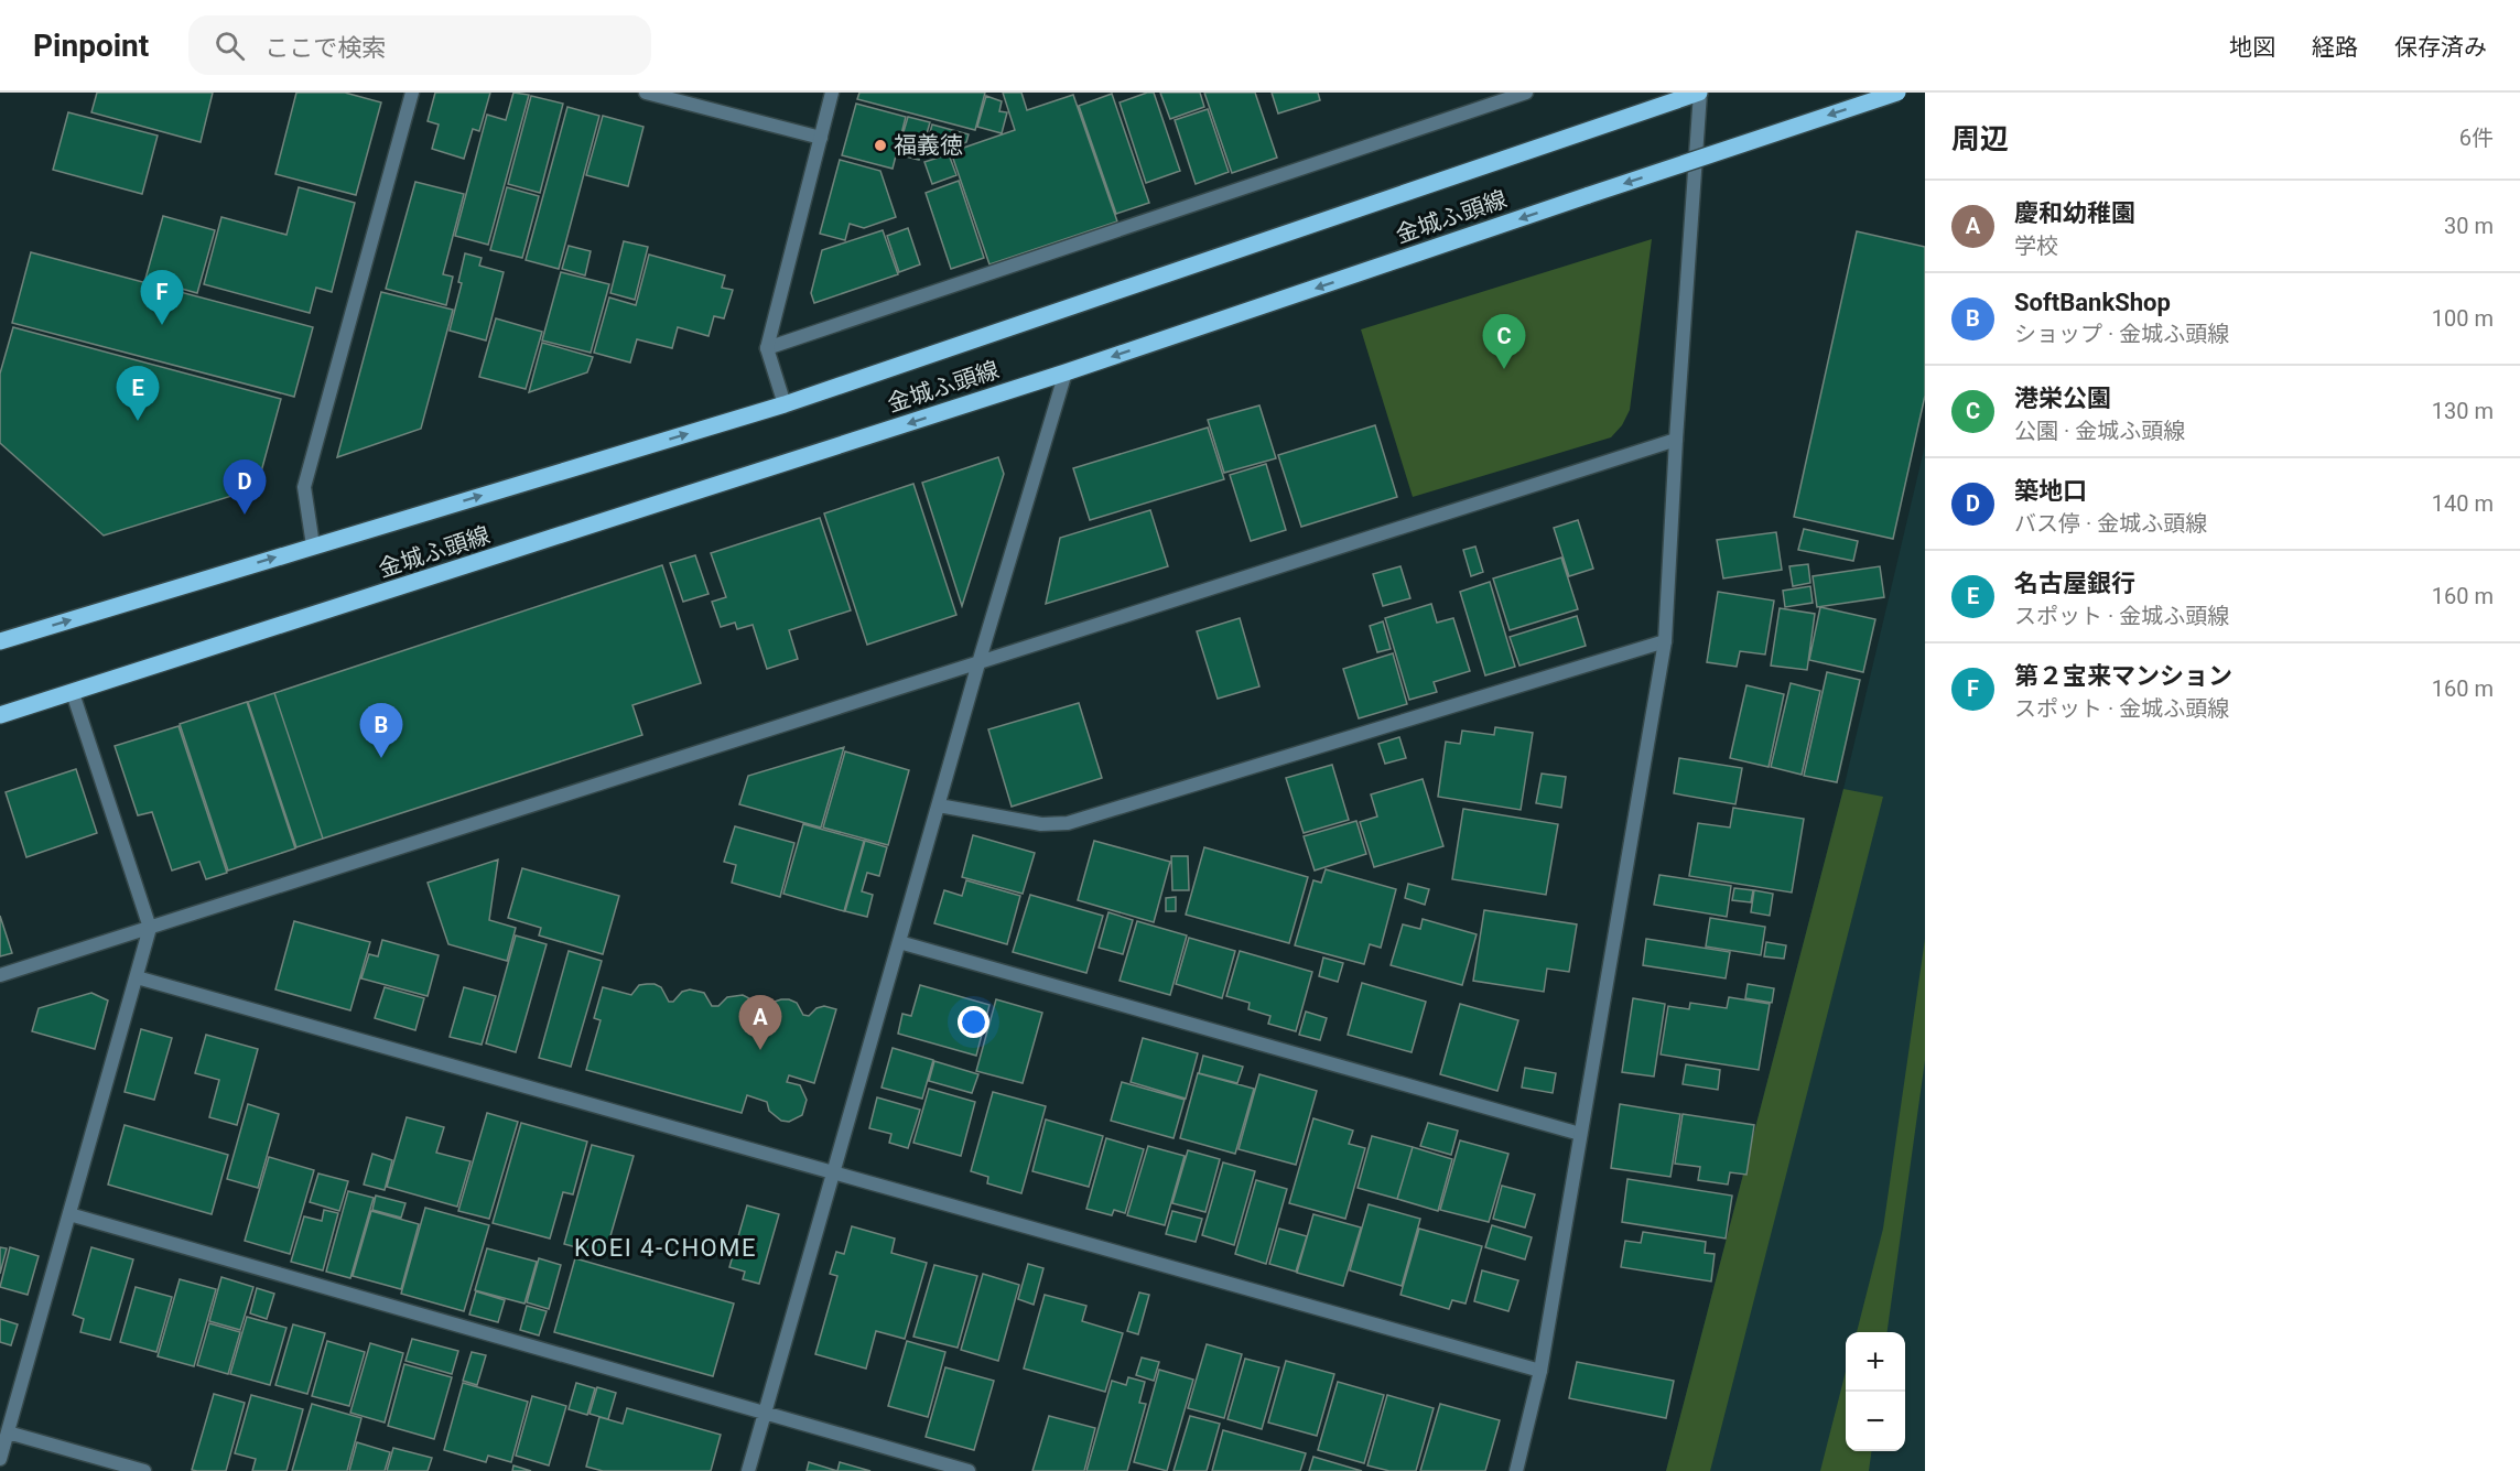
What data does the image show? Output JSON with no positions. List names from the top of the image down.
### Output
{
  "streets": {
    "main road": ["金城ふ頭線"]
  },
  "districts": ["KOEI 4-CHOME"],
  "places": ["福義徳"],
  "page": {
    "header": "Pinpoint",
    "search": "ここで検索",
    "nav": ["地図", "経路", "保存済み"],
    "heading": ["周辺", "6件"],
    "list": [
      {
        "mark": "A",
        "name": "慶和幼稚園",
        "note": "学校",
        "value": "30 m"
      },
      {
        "mark": "B",
        "name": "SoftBankShop",
        "note": "ショップ · 金城ふ頭線",
        "value": "100 m"
      },
      {
        "mark": "C",
        "name": "港栄公園",
        "note": "公園 · 金城ふ頭線",
        "value": "130 m"
      },
      {
        "mark": "D",
        "name": "築地口",
        "note": "バス停 · 金城ふ頭線",
        "value": "140 m"
      },
      {
        "mark": "E",
        "name": "名古屋銀行",
        "note": "スポット · 金城ふ頭線",
        "value": "160 m"
      },
      {
        "mark": "F",
        "name": "第２宝来マンション",
        "note": "スポット · 金城ふ頭線",
        "value": "160 m"
      }
    ],
    "pins": [
      "F",
      "C",
      "E",
      "D",
      "B",
      "A"
    ],
    "map_buttons": ["+", "−"]
  }
}
